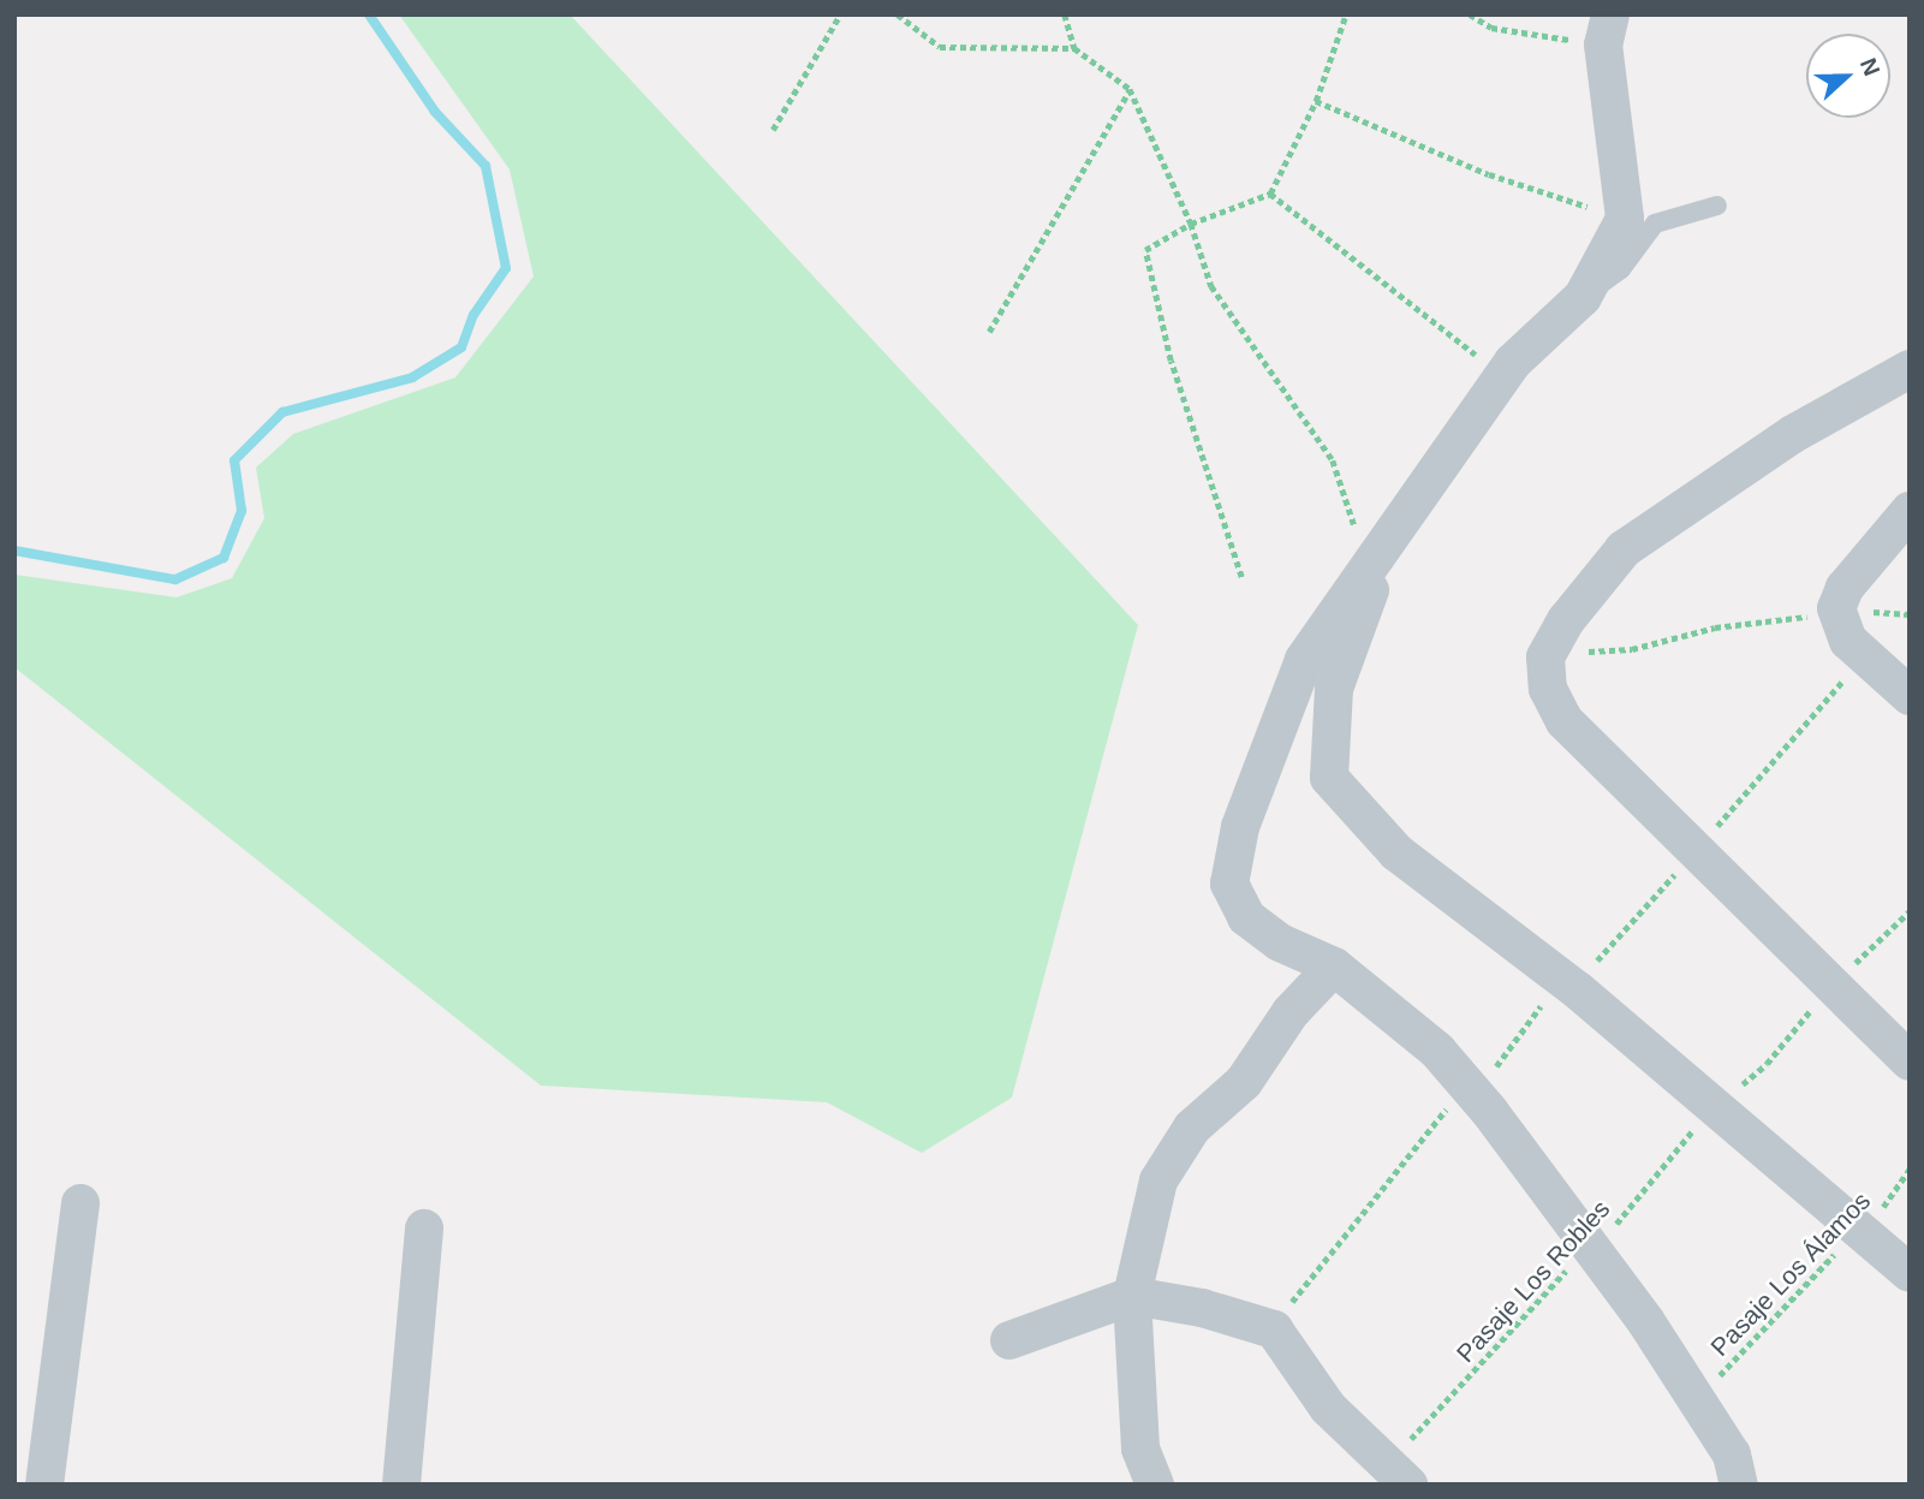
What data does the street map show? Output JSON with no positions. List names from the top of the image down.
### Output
{
  "streets": {
    "path": ["Pasaje Los Álamos", "Pasaje Los Robles"]
  },
  "north": "right"
}
